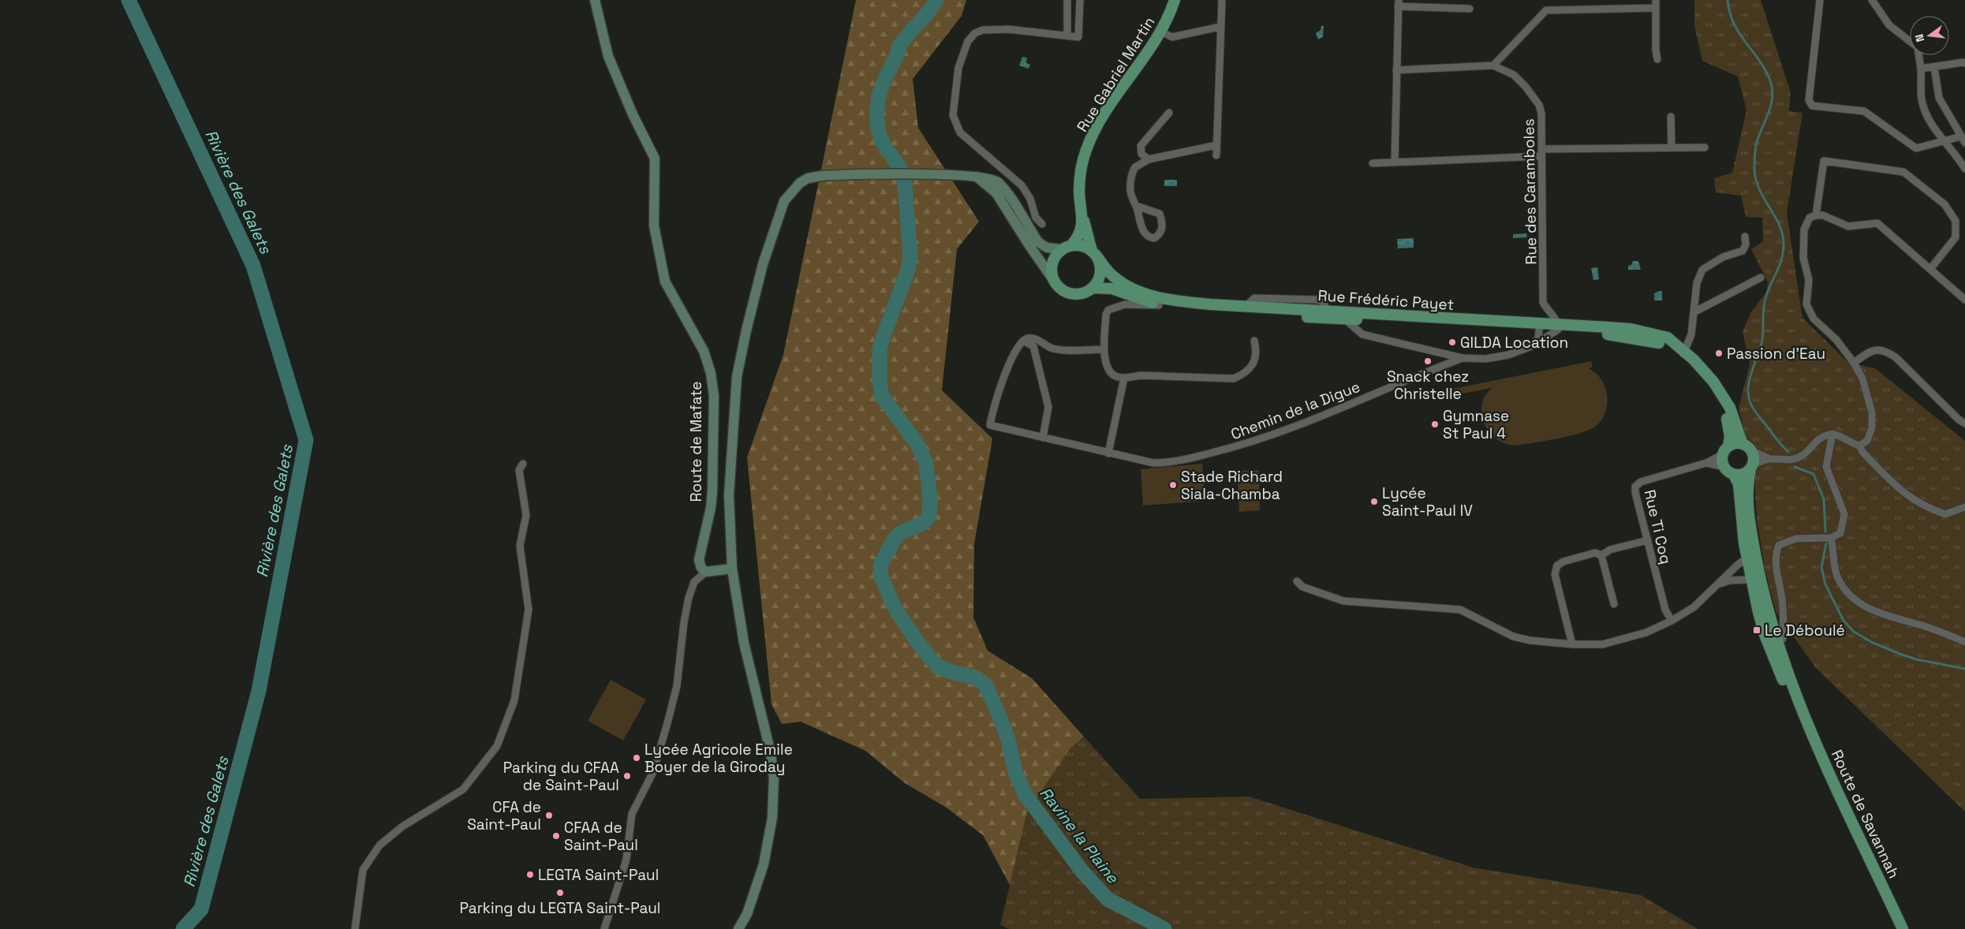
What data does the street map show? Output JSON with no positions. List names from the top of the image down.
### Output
{
  "streets": {
    "main road": [
      "Rue Gabriel Martin",
      "Rue Frédéric Payet",
      "Route de Mafate",
      "Route de Savannah"
    ],
    "street": ["Rue des Caramboles", "Chemin de la Digue", "Rue Ti Coq"]
  },
  "crossings": [
    ["Rue Gabriel Martin", "Rue Frédéric Payet"],
    ["Rue des Caramboles", "Rue Frédéric Payet"],
    ["Rue des Caramboles", "Chemin de la Digue"],
    ["Rue Frédéric Payet", "Chemin de la Digue"]
  ],
  "water": ["Rivière des Galets", "Ravine la Plaine"],
  "places": {
    "other": [
      "GILDA Location",
      "Passion d'Eau",
      "Snack chez Christelle",
      "Gymnase St Paul 4",
      "Stade Richard Siala-Chamba",
      "Lycée Saint-Paul IV",
      "Lycée Agricole Emile Boyer de la Giroday",
      "Parking du CFAA de Saint-Paul",
      "CFA de Saint-Paul",
      "CFAA de Saint-Paul",
      "LEGTA Saint-Paul",
      "Parking du LEGTA Saint-Paul"
    ],
    "transit": ["Le Déboulé"]
  },
  "north": "left"
}
